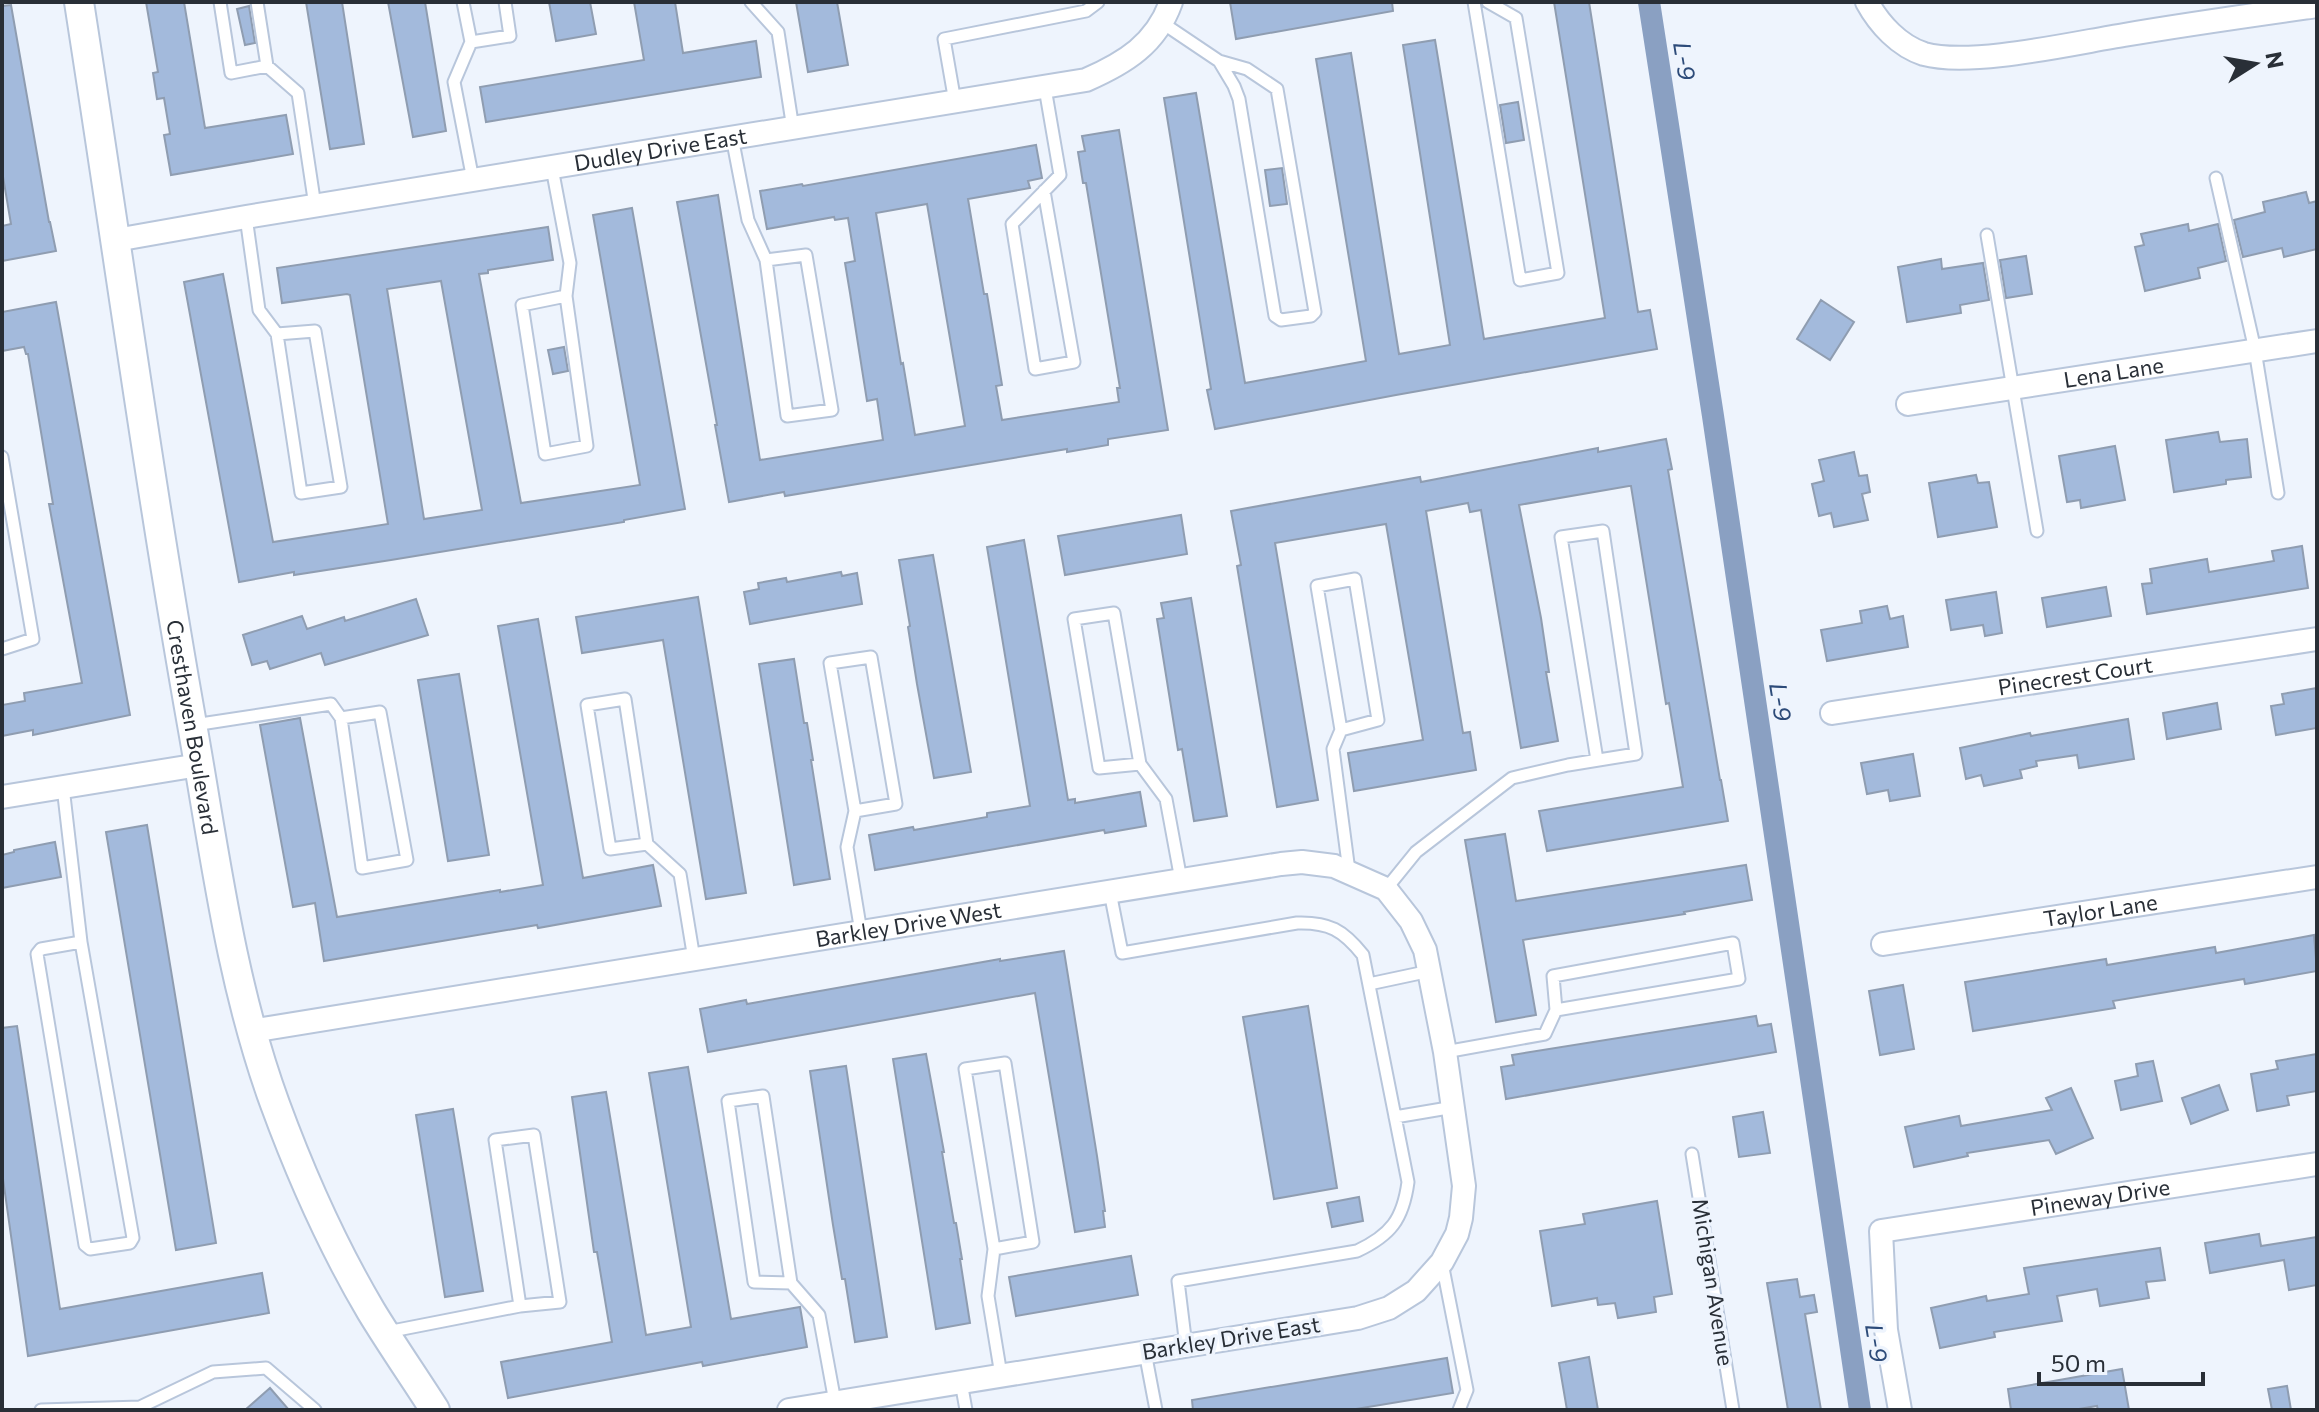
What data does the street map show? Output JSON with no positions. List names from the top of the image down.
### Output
{
  "streets": {
    "street": [
      "Dudley Drive East",
      "Lena Lane",
      "Pinecrest Court",
      "Cresthaven Boulevard",
      "Taylor Lane",
      "Barkley Drive West",
      "Pineway Drive",
      "Barkley Drive East"
    ],
    "lane": ["Michigan Avenue"]
  },
  "crossings": [
    ["Dudley Drive East", "Cresthaven Boulevard"],
    ["Cresthaven Boulevard", "Barkley Drive West"],
    ["Barkley Drive West", "Barkley Drive East"]
  ],
  "water": ["L-9"],
  "scale_bar": "50 m",
  "north": "right"
}
